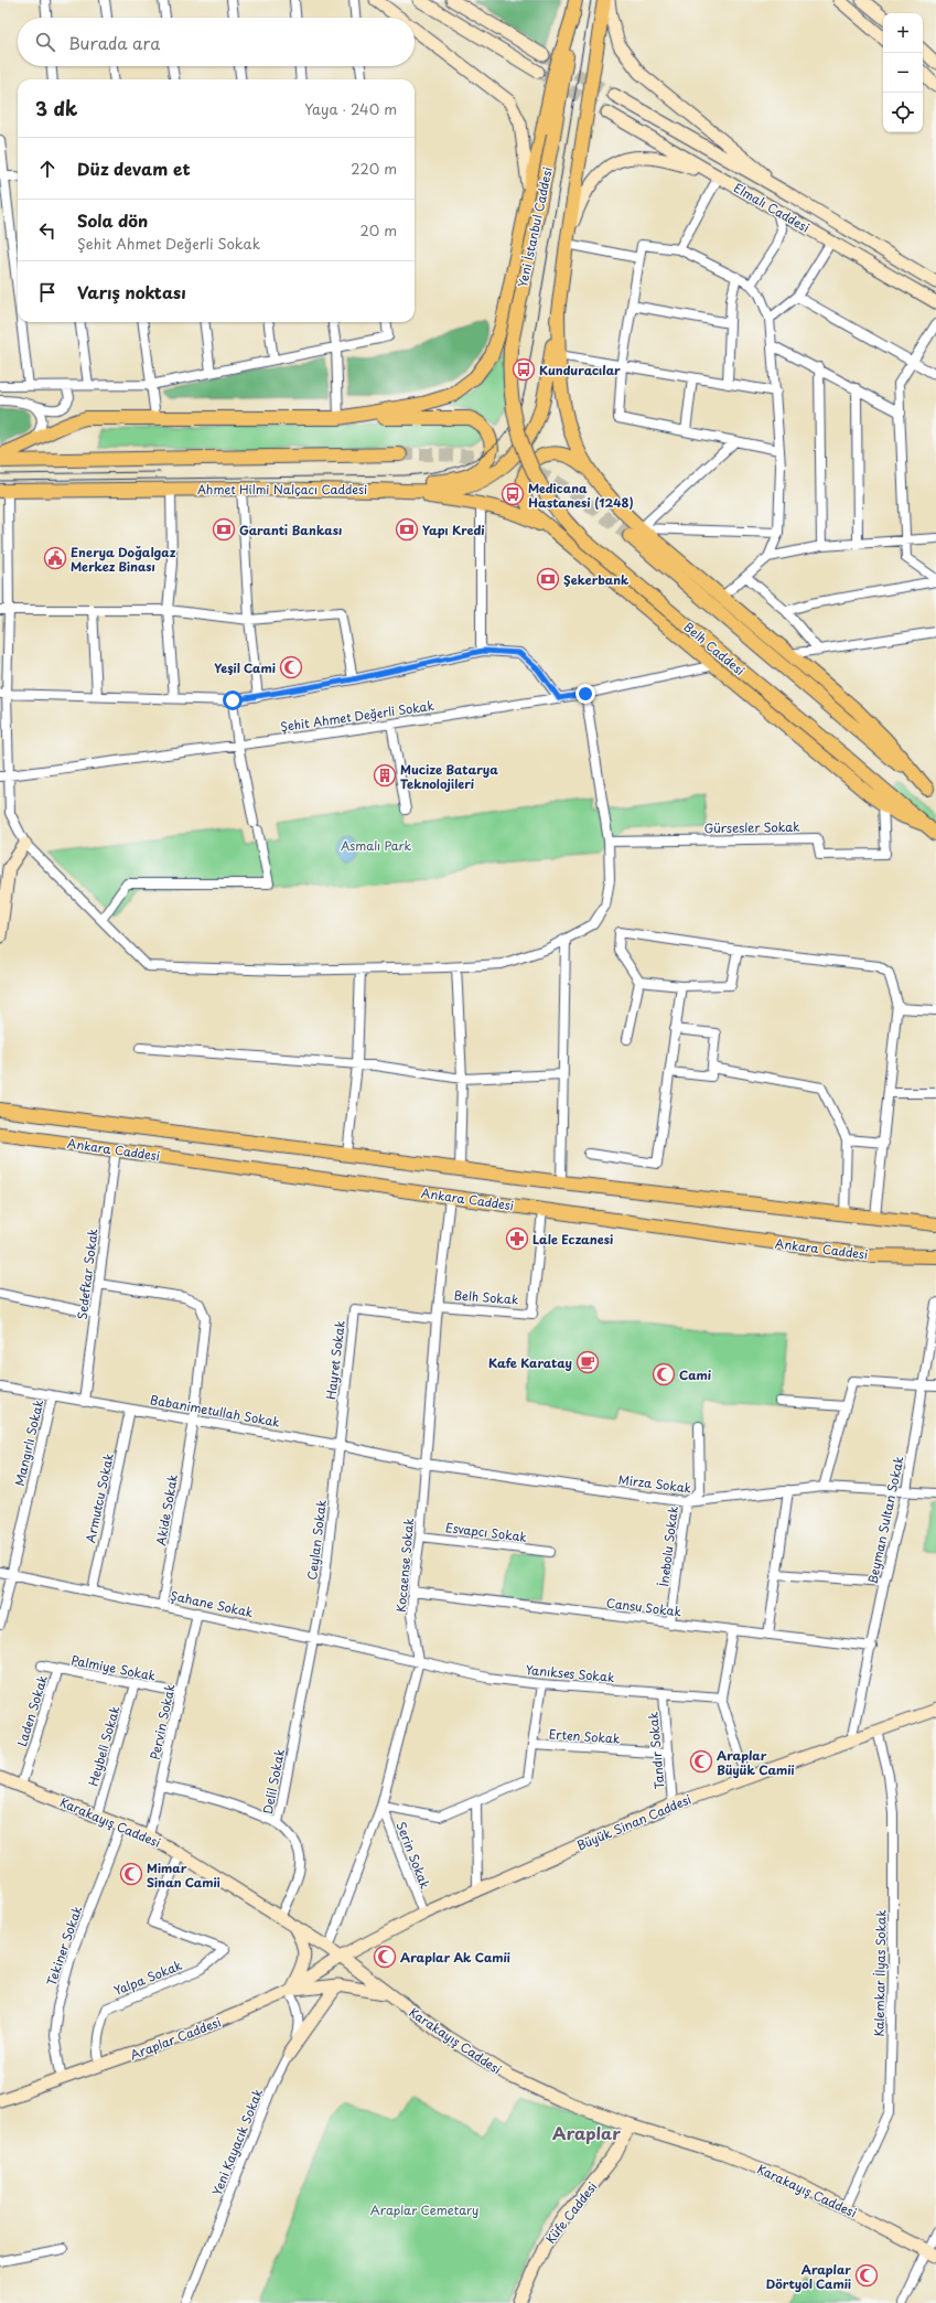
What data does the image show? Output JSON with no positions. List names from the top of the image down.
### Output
{
  "streets": {
    "main road": [
      "Yeni İstanbul Caddesi",
      "Ahmet Hilmi Nalçacı Caddesi",
      "Belh Caddesi",
      "Ankara Caddesi"
    ],
    "street": [
      "Elmalı Caddesi",
      "Şehit Ahmet Değerli Sokak",
      "Gürsesler Sokak",
      "Sedefkar Sokak",
      "Belh Sokak",
      "Hayret Sokak",
      "Babanimetullah Sokak",
      "Mangırlı Sokak",
      "Mirza Sokak",
      "Armutcu Sokak",
      "Akide Sokak",
      "Beyman Sultan Sokak",
      "Esvapcı Sokak",
      "Ceylan Sokak",
      "İnebolu Sokak",
      "Kocaense Sokak",
      "Şahane Sokak",
      "Cansu Sokak",
      "Palmiye Sokak",
      "Yanıkses Sokak",
      "Laden Sokak",
      "Pervin Sokak",
      "Erten Sokak",
      "Heybeli Sokak",
      "Tandır Sokak",
      "Delil Sokak",
      "Karakayış Caddesi",
      "Büyük Sinan Caddesi",
      "Serin Sokak",
      "Tekiner Sokak",
      "Kalemkar İlyas Sokak",
      "Yalpa Sokak",
      "Araplar Caddesi",
      "Yeni Kayacık Sokak",
      "Küfe Caddesi"
    ]
  },
  "crossings": [
    ["Yeni İstanbul Caddesi", "Belh Caddesi"],
    ["Ahmet Hilmi Nalçacı Caddesi", "Belh Caddesi"],
    ["Belh Caddesi", "Şehit Ahmet Değerli Sokak"],
    ["Belh Caddesi", "Gürsesler Sokak"],
    ["Ankara Caddesi", "Sedefkar Sokak"],
    ["Ankara Caddesi", "Belh Sokak"],
    ["Ankara Caddesi", "Kocaense Sokak"],
    ["Sedefkar Sokak", "Babanimetullah Sokak"],
    ["Sedefkar Sokak", "Akide Sokak"],
    ["Belh Sokak", "Kocaense Sokak"],
    ["Hayret Sokak", "Babanimetullah Sokak"],
    ["Hayret Sokak", "Ceylan Sokak"],
    ["Hayret Sokak", "Kocaense Sokak"],
    ["Babanimetullah Sokak", "Mangırlı Sokak"],
    ["Babanimetullah Sokak", "Mirza Sokak"],
    ["Babanimetullah Sokak", "Armutcu Sokak"],
    ["Babanimetullah Sokak", "Akide Sokak"],
    ["Babanimetullah Sokak", "Ceylan Sokak"],
    ["Babanimetullah Sokak", "Kocaense Sokak"],
    ["Mangırlı Sokak", "Şahane Sokak"],
    ["Mirza Sokak", "Beyman Sultan Sokak"],
    ["Mirza Sokak", "İnebolu Sokak"],
    ["Mirza Sokak", "Kocaense Sokak"],
    ["Armutcu Sokak", "Şahane Sokak"],
    ["Akide Sokak", "Şahane Sokak"],
    ["Beyman Sultan Sokak", "Cansu Sokak"],
    ["Beyman Sultan Sokak", "Büyük Sinan Caddesi"],
    ["Esvapcı Sokak", "Kocaense Sokak"],
    ["Ceylan Sokak", "Şahane Sokak"],
    ["Ceylan Sokak", "Delil Sokak"],
    ["İnebolu Sokak", "Cansu Sokak"],
    ["Kocaense Sokak", "Şahane Sokak"],
    ["Kocaense Sokak", "Cansu Sokak"],
    ["Kocaense Sokak", "Yanıkses Sokak"],
    ["Kocaense Sokak", "Karakayış Caddesi"],
    ["Kocaense Sokak", "Serin Sokak"],
    ["Şahane Sokak", "Yanıkses Sokak"],
    ["Şahane Sokak", "Pervin Sokak"],
    ["Şahane Sokak", "Delil Sokak"],
    ["Palmiye Sokak", "Laden Sokak"],
    ["Palmiye Sokak", "Pervin Sokak"],
    ["Palmiye Sokak", "Heybeli Sokak"],
    ["Yanıkses Sokak", "Erten Sokak"],
    ["Yanıkses Sokak", "Tandır Sokak"],
    ["Laden Sokak", "Karakayış Caddesi"],
    ["Pervin Sokak", "Karakayış Caddesi"],
    ["Erten Sokak", "Tandır Sokak"],
    ["Heybeli Sokak", "Karakayış Caddesi"],
    ["Tandır Sokak", "Büyük Sinan Caddesi"],
    ["Delil Sokak", "Karakayış Caddesi"],
    ["Karakayış Caddesi", "Büyük Sinan Caddesi"],
    ["Karakayış Caddesi", "Tekiner Sokak"],
    ["Karakayış Caddesi", "Kalemkar İlyas Sokak"],
    ["Karakayış Caddesi", "Yalpa Sokak"],
    ["Karakayış Caddesi", "Araplar Caddesi"],
    ["Karakayış Caddesi", "Küfe Caddesi"],
    ["Büyük Sinan Caddesi", "Serin Sokak"],
    ["Büyük Sinan Caddesi", "Kalemkar İlyas Sokak"],
    ["Büyük Sinan Caddesi", "Araplar Caddesi"],
    ["Tekiner Sokak", "Araplar Caddesi"],
    ["Yalpa Sokak", "Araplar Caddesi"],
    ["Araplar Caddesi", "Yeni Kayacık Sokak"]
  ],
  "districts": ["Araplar"],
  "parks": ["Asmalı Park", "Araplar Cemetary"],
  "places": {
    "bus stop": ["Kunduracılar", "Medicana Hastanesi (1248)"],
    "bank": ["Garanti Bankası", "Yapı Kredi", "Şekerbank"],
    "public building": ["Enerya Doğalgaz Merkez Binası"],
    "mosque": [
      "Yeşil Cami",
      "Cami",
      "Araplar Büyük Camii",
      "Mimar Sinan Camii",
      "Araplar Ak Camii",
      "Araplar Dörtyol Camii"
    ],
    "building": ["Mucize Batarya Teknolojileri"],
    "pharmacy": ["Lale Eczanesi"],
    "cafe": ["Kafe Karatay"]
  },
  "page": {
    "map_buttons": ["+", "−"],
    "search": "Burada ara",
    "heading": ["3 dk", "Yaya · 240 m"],
    "list": [
      ["Düz devam et", "220 m"],
      ["Sola dön", "Şehit Ahmet Değerli Sokak", "20 m"],
      "Varış noktası"
    ]
  }
}
